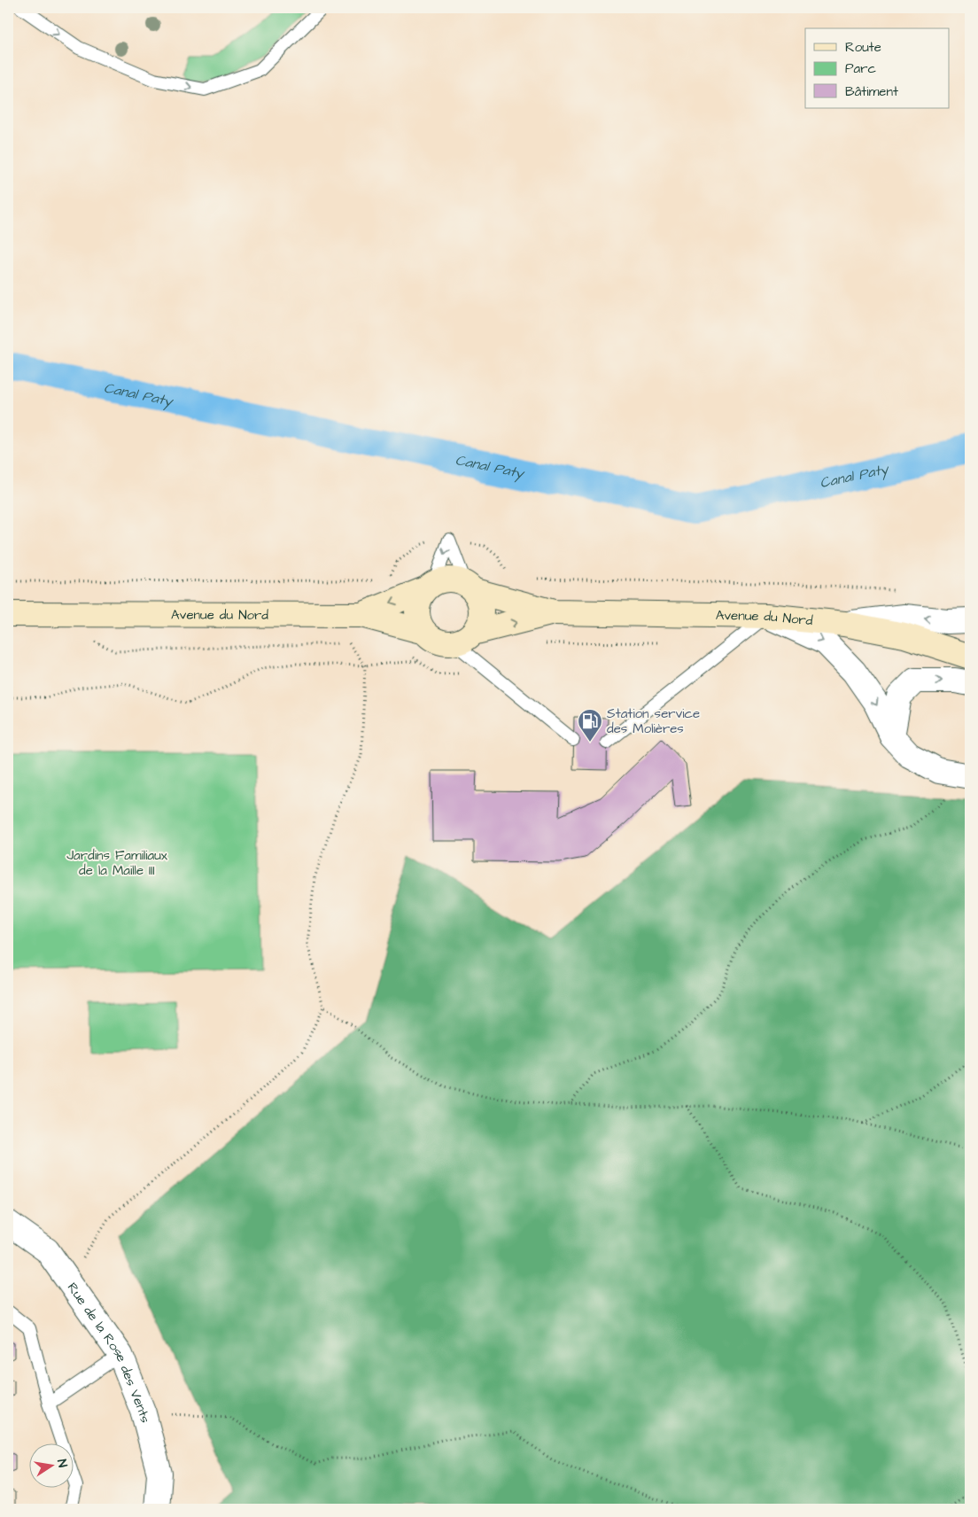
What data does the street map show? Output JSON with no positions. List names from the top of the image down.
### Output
{
  "streets": {
    "main road": ["Avenue du Nord"],
    "street": ["Rue de la Rose des Vents"]
  },
  "water": ["Canal Paty"],
  "parks": ["Jardins Familiaux de la Maille III"],
  "places": {
    "fuel station": ["Station service des Molières"]
  },
  "legend": ["Route", "Parc", "Bâtiment"],
  "north": "right"
}
